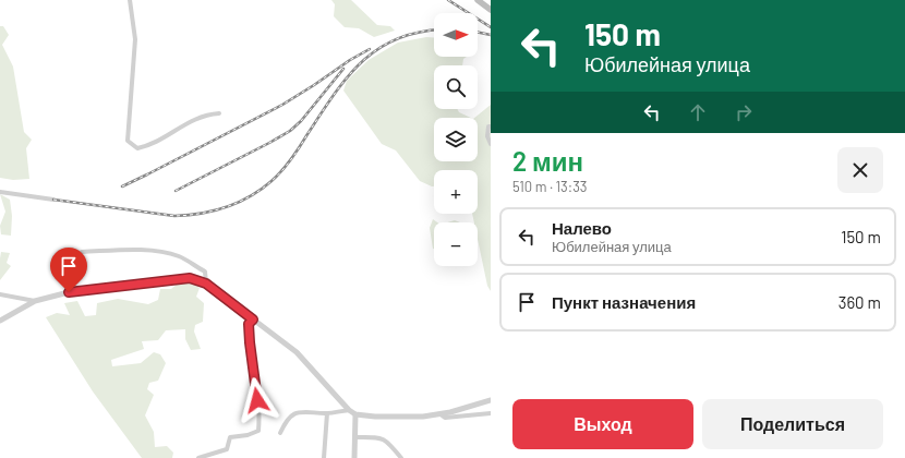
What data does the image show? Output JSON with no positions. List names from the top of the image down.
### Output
{
  "north": "right",
  "page": {
    "turn": ["150 m", "Юбилейная улица"],
    "map_buttons": ["+", "−"],
    "heading": ["2 мин", "510 m · 13:33"],
    "list": [
      {
        "name": "Налево",
        "note": "Юбилейная улица",
        "value": "150 m"
      },
      {
        "name": "Пункт назначения",
        "value": "360 m"
      }
    ],
    "buttons": ["Выход", "Поделиться"]
  }
}
